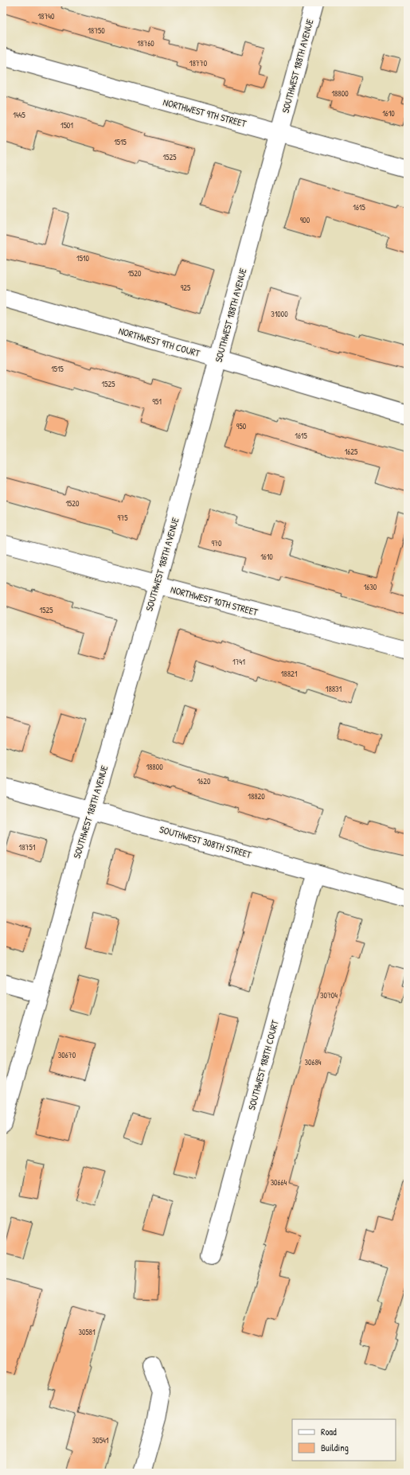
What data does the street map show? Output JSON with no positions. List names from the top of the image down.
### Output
{
  "streets": {
    "street": [
      "SOUTHWEST 188TH AVENUE",
      "NORTHWEST 9TH STREET",
      "NORTHWEST 9TH COURT",
      "NORTHWEST 10TH STREET",
      "SOUTHWEST 308TH STREET",
      "SOUTHWEST 188TH COURT"
    ]
  },
  "crossings": [
    ["SOUTHWEST 188TH AVENUE", "NORTHWEST 9TH STREET"],
    ["SOUTHWEST 188TH AVENUE", "NORTHWEST 9TH COURT"],
    ["SOUTHWEST 188TH AVENUE", "NORTHWEST 10TH STREET"],
    ["SOUTHWEST 188TH AVENUE", "SOUTHWEST 308TH STREET"],
    ["SOUTHWEST 308TH STREET", "SOUTHWEST 188TH COURT"]
  ],
  "house_numbers": [
    "18740",
    "18750",
    "18760",
    "18770",
    "18800",
    "1610",
    "1445",
    "1501",
    "1515",
    "1525",
    "1615",
    "900",
    "1510",
    "1520",
    "925",
    "31000",
    "1515",
    "1525",
    "951",
    "950",
    "1615",
    "1625",
    "1520",
    "975",
    "970",
    "1610",
    "1630",
    "1525",
    "1741",
    "18821",
    "18831",
    "18800",
    "1620",
    "18820",
    "18751",
    "30704",
    "30670",
    "30684",
    "30664",
    "30581",
    "30541"
  ],
  "legend": ["Road", "Building"]
}
